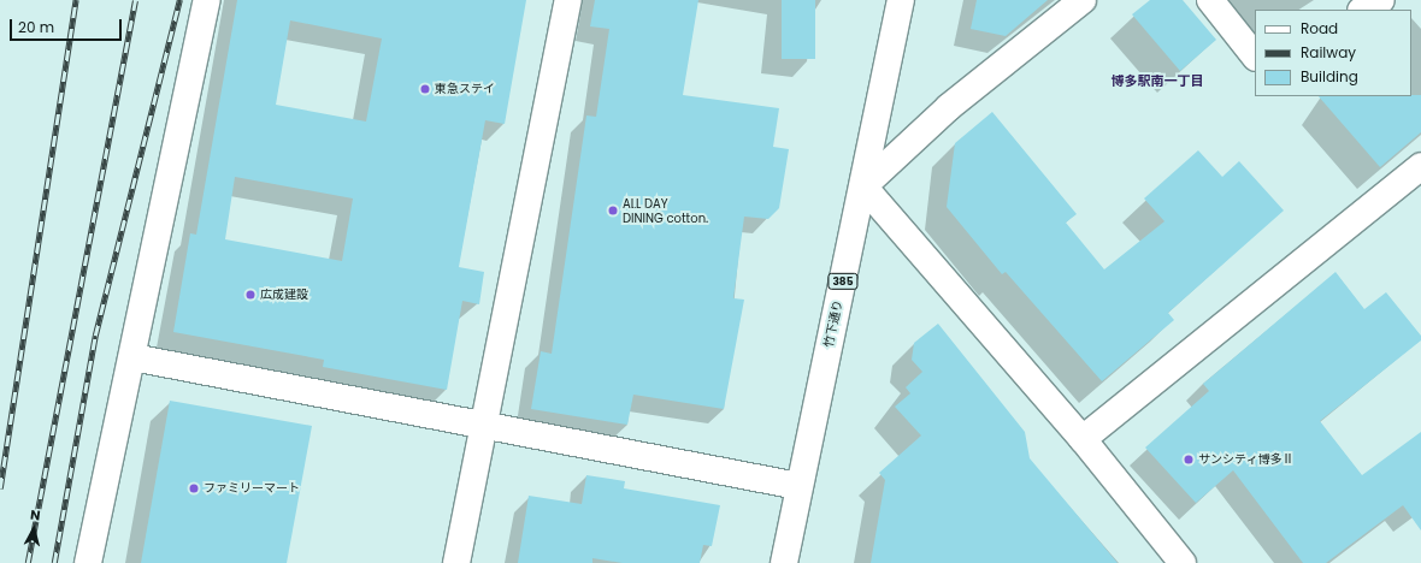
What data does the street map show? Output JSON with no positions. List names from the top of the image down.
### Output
{
  "streets": {
    "main road": ["385", "竹下通り"]
  },
  "districts": ["博多駅南一丁目"],
  "places": [
    "東急ステイ",
    "ALL DAY DINING cotton.",
    "広成建設",
    "サンシティ博多Ⅱ",
    "ファミリーマート"
  ],
  "legend": ["Road", "Railway", "Building"],
  "scale_bar": "20 m",
  "north": "top"
}
